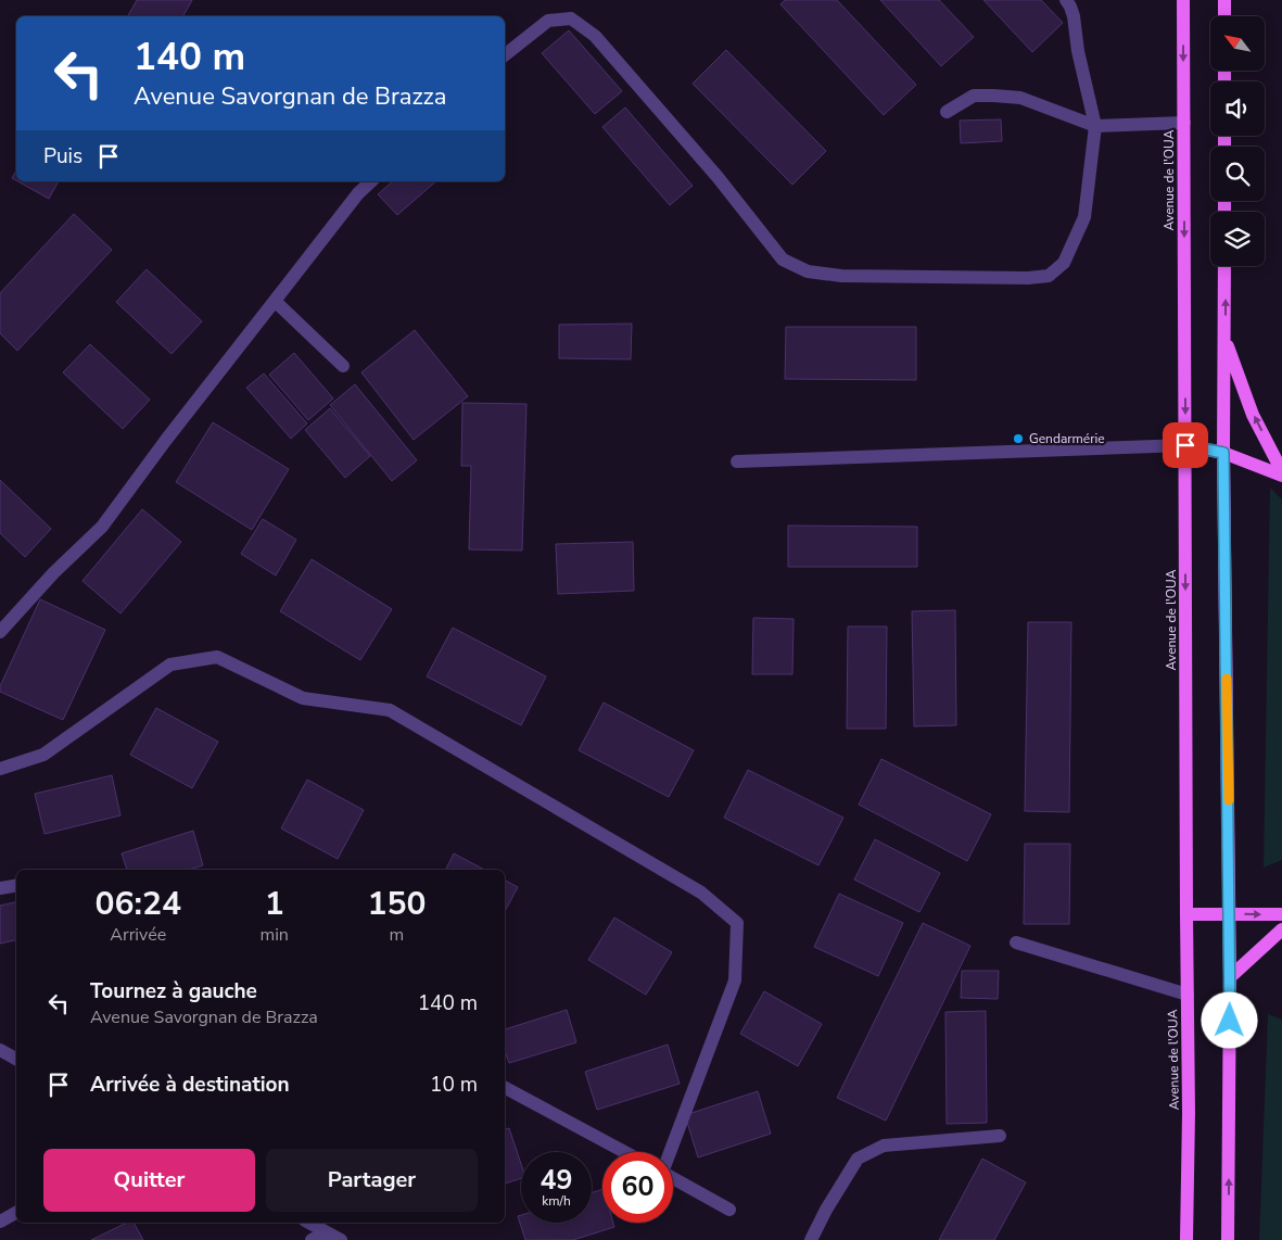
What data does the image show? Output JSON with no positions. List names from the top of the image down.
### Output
{
  "streets": {
    "main road": ["Avenue de l'OUA"]
  },
  "places": ["Gendarmérie"],
  "north": "top left",
  "page": {
    "turn": ["140 m", "Avenue Savorgnan de Brazza"],
    "then": "Puis",
    "eta": [
      "06:24",
      "Arrivée",
      "1",
      "min",
      "150",
      "m"
    ],
    "list": [
      {
        "name": "Tournez à gauche",
        "note": "Avenue Savorgnan de Brazza",
        "value": "140 m"
      },
      {
        "name": "Arrivée à destination",
        "value": "10 m"
      }
    ],
    "buttons": ["Quitter", "Partager"],
    "speed": "49 km/h",
    "limit": "60"
  }
}
